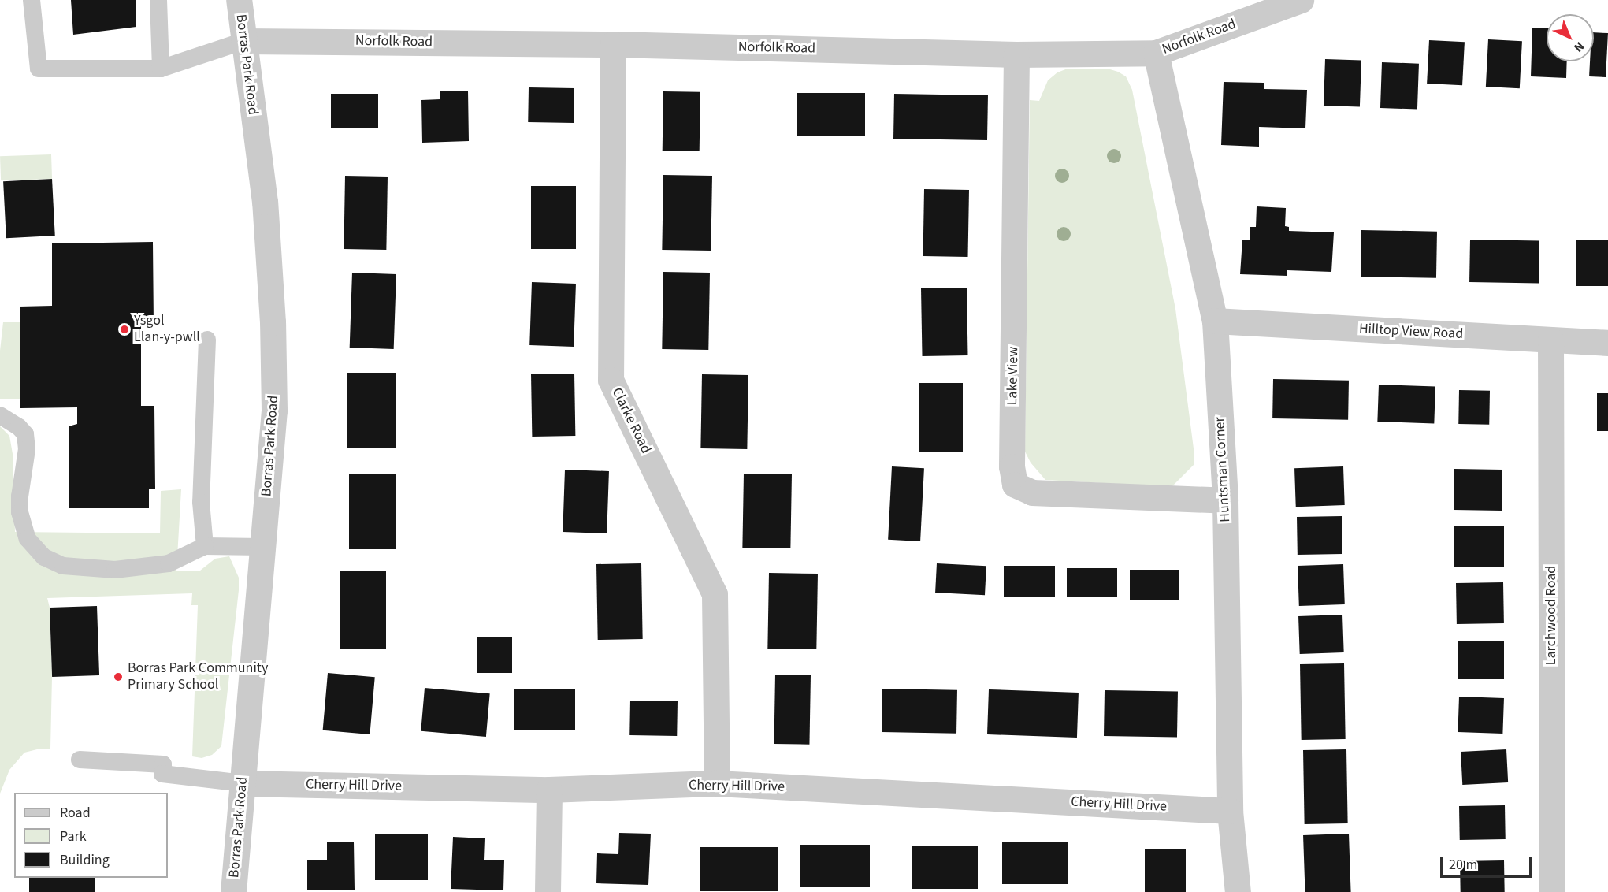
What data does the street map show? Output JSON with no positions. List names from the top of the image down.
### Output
{
  "streets": {
    "street": [
      "Norfolk Road",
      "Borras Park Road",
      "Hilltop View Road",
      "Lake View",
      "Clarke Road",
      "Huntsman Corner",
      "Larchwood Road",
      "Cherry Hill Drive"
    ]
  },
  "crossings": [
    ["Norfolk Road", "Borras Park Road"],
    ["Norfolk Road", "Lake View"],
    ["Norfolk Road", "Clarke Road"],
    ["Norfolk Road", "Huntsman Corner"],
    ["Borras Park Road", "Cherry Hill Drive"],
    ["Hilltop View Road", "Huntsman Corner"],
    ["Hilltop View Road", "Larchwood Road"],
    ["Lake View", "Huntsman Corner"],
    ["Clarke Road", "Cherry Hill Drive"],
    ["Huntsman Corner", "Cherry Hill Drive"]
  ],
  "places": ["Ysgol Llan-y-pwll", "Borras Park Community Primary School"],
  "legend": ["Road", "Park", "Building"],
  "scale_bar": "20 m",
  "north": "bottom right"
}
